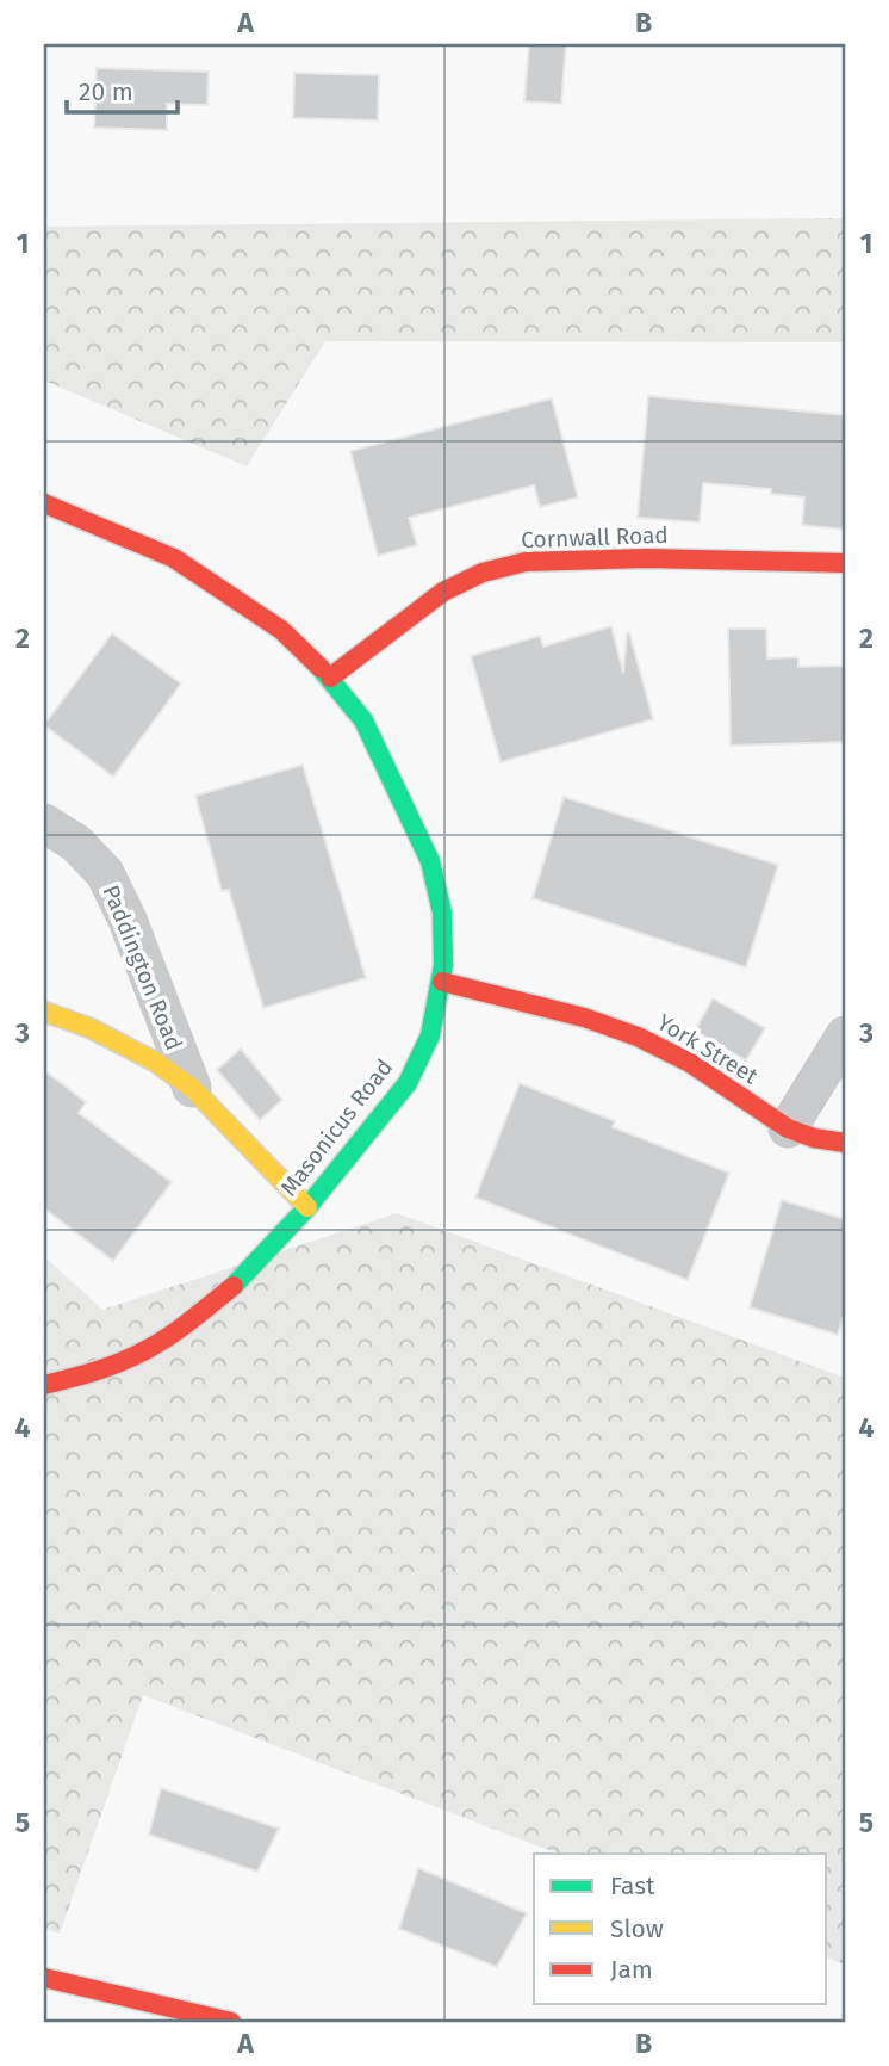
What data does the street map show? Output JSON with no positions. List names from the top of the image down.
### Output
{
  "streets": {
    "street": [
      "Cornwall Road",
      "Paddington Road",
      "York Street",
      "Masonicus Road"
    ]
  },
  "crossings": [
    ["Cornwall Road", "Masonicus Road"],
    ["York Street", "Masonicus Road"]
  ],
  "legend": ["Fast", "Slow", "Jam"],
  "scale_bar": "20 m",
  "grid": {
    "columns": ["A", "B"],
    "rows": [
      "1",
      "2",
      "3",
      "4",
      "5"
    ]
  }
}
